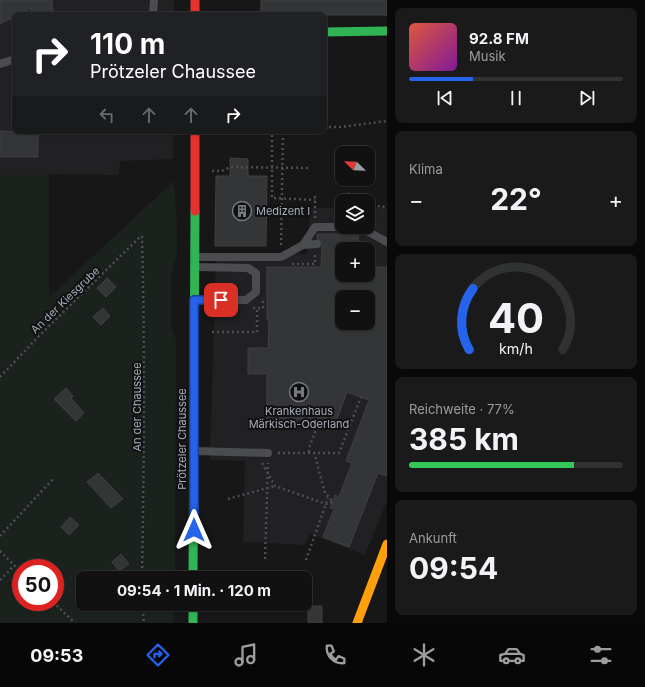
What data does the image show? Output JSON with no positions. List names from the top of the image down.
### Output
{
  "streets": {
    "main road": ["Prötzeler Chaussee"],
    "path": ["An der Kiesgrube", "An der Chaussee"]
  },
  "crossings": [
    ["An der Kiesgrube", "An der Chaussee"]
  ],
  "places": {
    "building": ["Medizent I"],
    "hospital": ["Krankenhaus Märkisch-Oderland"]
  },
  "north": "top left",
  "page": {
    "turn": ["110 m", "Prötzeler Chaussee"],
    "song": ["92.8 FM", "Musik"],
    "tile": [
      "Klima",
      ["Reichweite · 77%", "385 km"],
      ["Ankunft", "09:54"]
    ],
    "map_buttons": ["+", "−"],
    "heat": ["−", "22°", "+"],
    "limit": "50",
    "trip": "09:54 · 1 Min. · 120 m",
    "tabs": "09:53",
    "gauge": ["40", "km/h"]
  }
}
